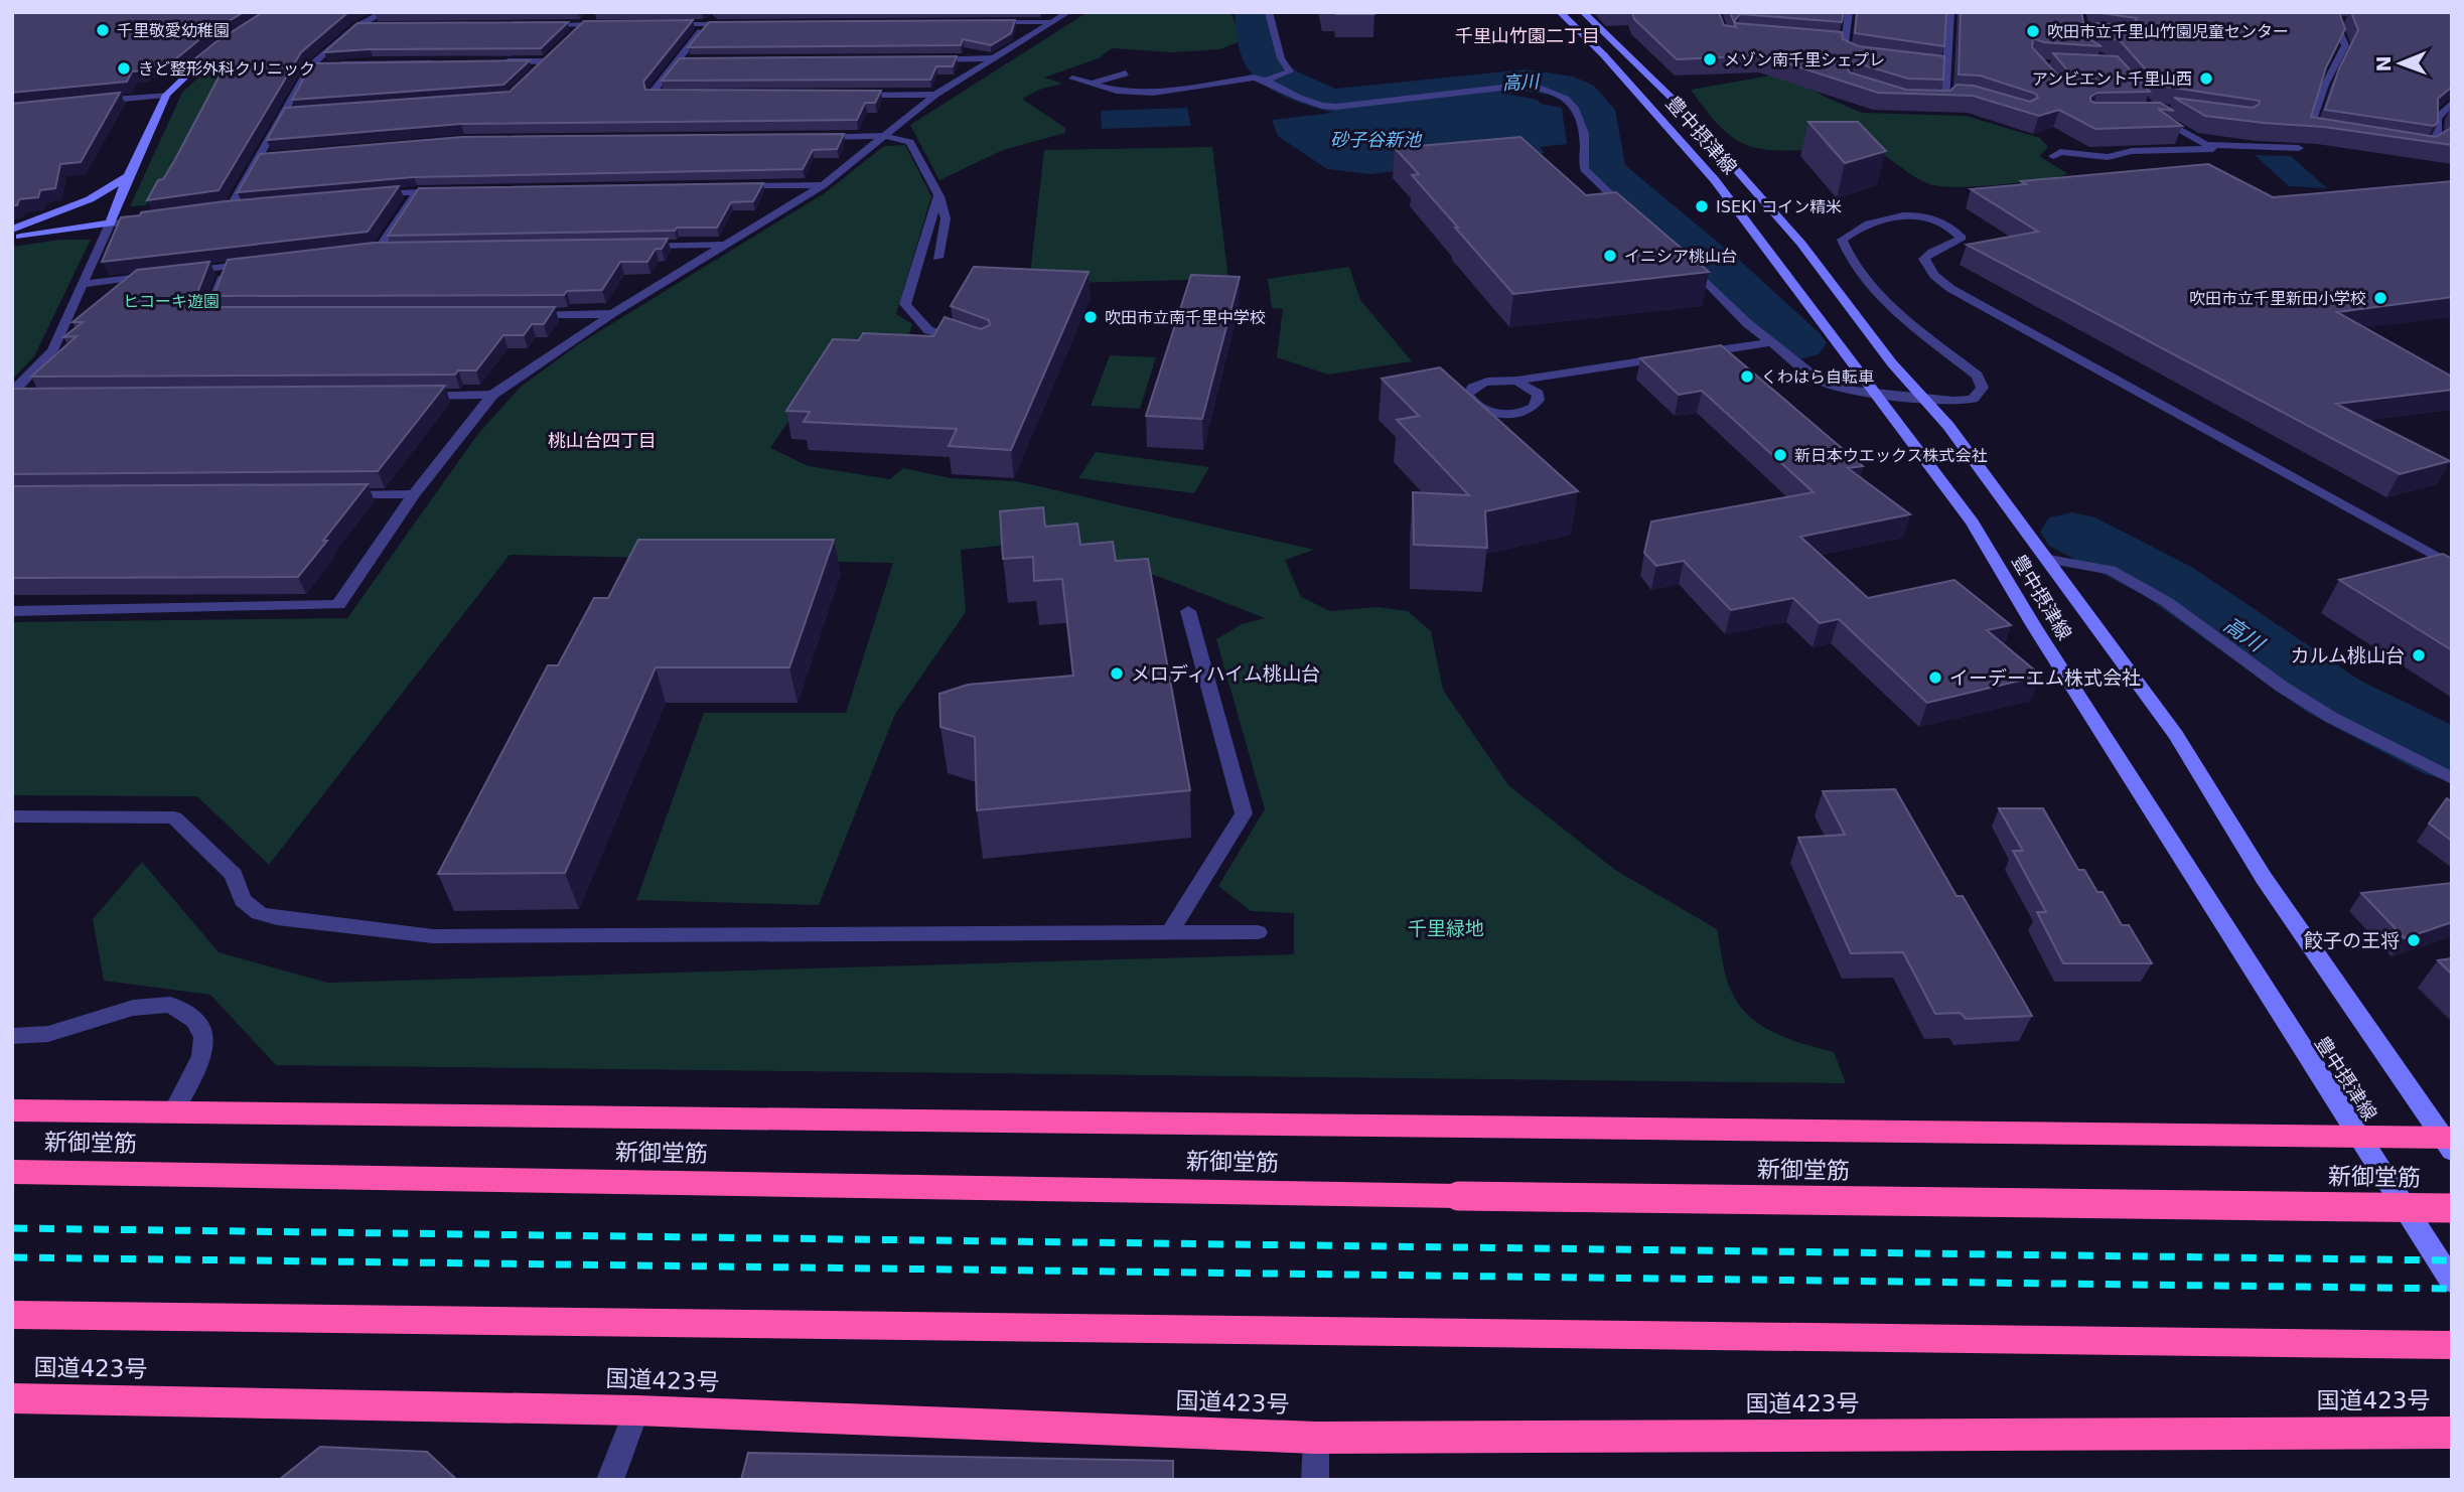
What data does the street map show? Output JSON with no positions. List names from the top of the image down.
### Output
{
  "streets": {
    "highway": ["新御堂筋", "国道423号"],
    "main road": ["豊中摂津線"]
  },
  "districts": ["千里山竹園二丁目", "桃山台四丁目"],
  "water": ["高川", "砂子谷新池"],
  "parks": ["ヒコーキ遊園", "千里緑地"],
  "places": [
    "千里敬愛幼稚園",
    "吹田市立千里山竹園児童センター",
    "メゾン南千里シェプレ",
    "きど整形外科クリニック",
    "アンビエント千里山西",
    "ISEKI コイン精米",
    "イニシア桃山台",
    "吹田市立千里新田小学校",
    "吹田市立南千里中学校",
    "くわはら自転車",
    "新日本ウエックス株式会社",
    "カルム桃山台",
    "メロディハイム桃山台",
    "イーデーエム株式会社",
    "餃子の王将"
  ],
  "north": "left"
}
